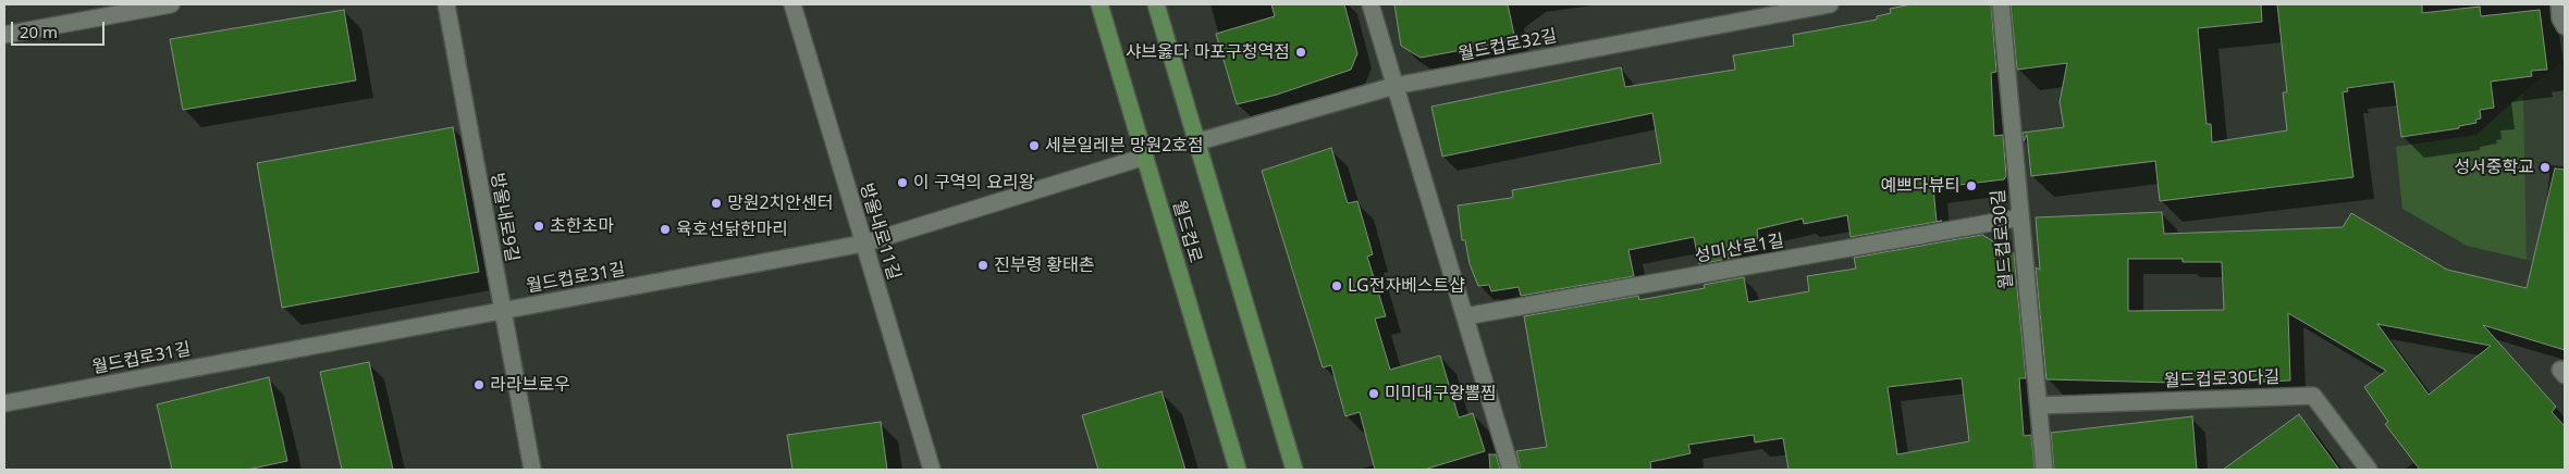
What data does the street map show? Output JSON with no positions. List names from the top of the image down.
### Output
{
  "streets": {
    "main road": ["월드컵로"],
    "street": [
      "월드컵로32길",
      "방울내로9길",
      "방울내로11길",
      "월드컵로30길",
      "성미산로1길",
      "월드컵로31길",
      "월드컵로30다길"
    ]
  },
  "crossings": [
    ["월드컵로32길", "월드컵로"],
    ["방울내로9길", "월드컵로31길"],
    ["방울내로11길", "월드컵로31길"],
    ["월드컵로", "월드컵로31길"],
    ["월드컵로30길", "성미산로1길"],
    ["월드컵로30길", "월드컵로30다길"]
  ],
  "places": [
    "샤브옳다 마포구청역점",
    "세븐일레븐 망원2호점",
    "성서중학교",
    "이 구역의 요리왕",
    "예쁘다뷰티",
    "망원2치안센터",
    "초한초마",
    "육호선닭한마리",
    "진부령 황태촌",
    "LG전자베스트샵",
    "라라브로우",
    "미미대구왕뽈찜"
  ],
  "scale_bar": "20 m"
}
